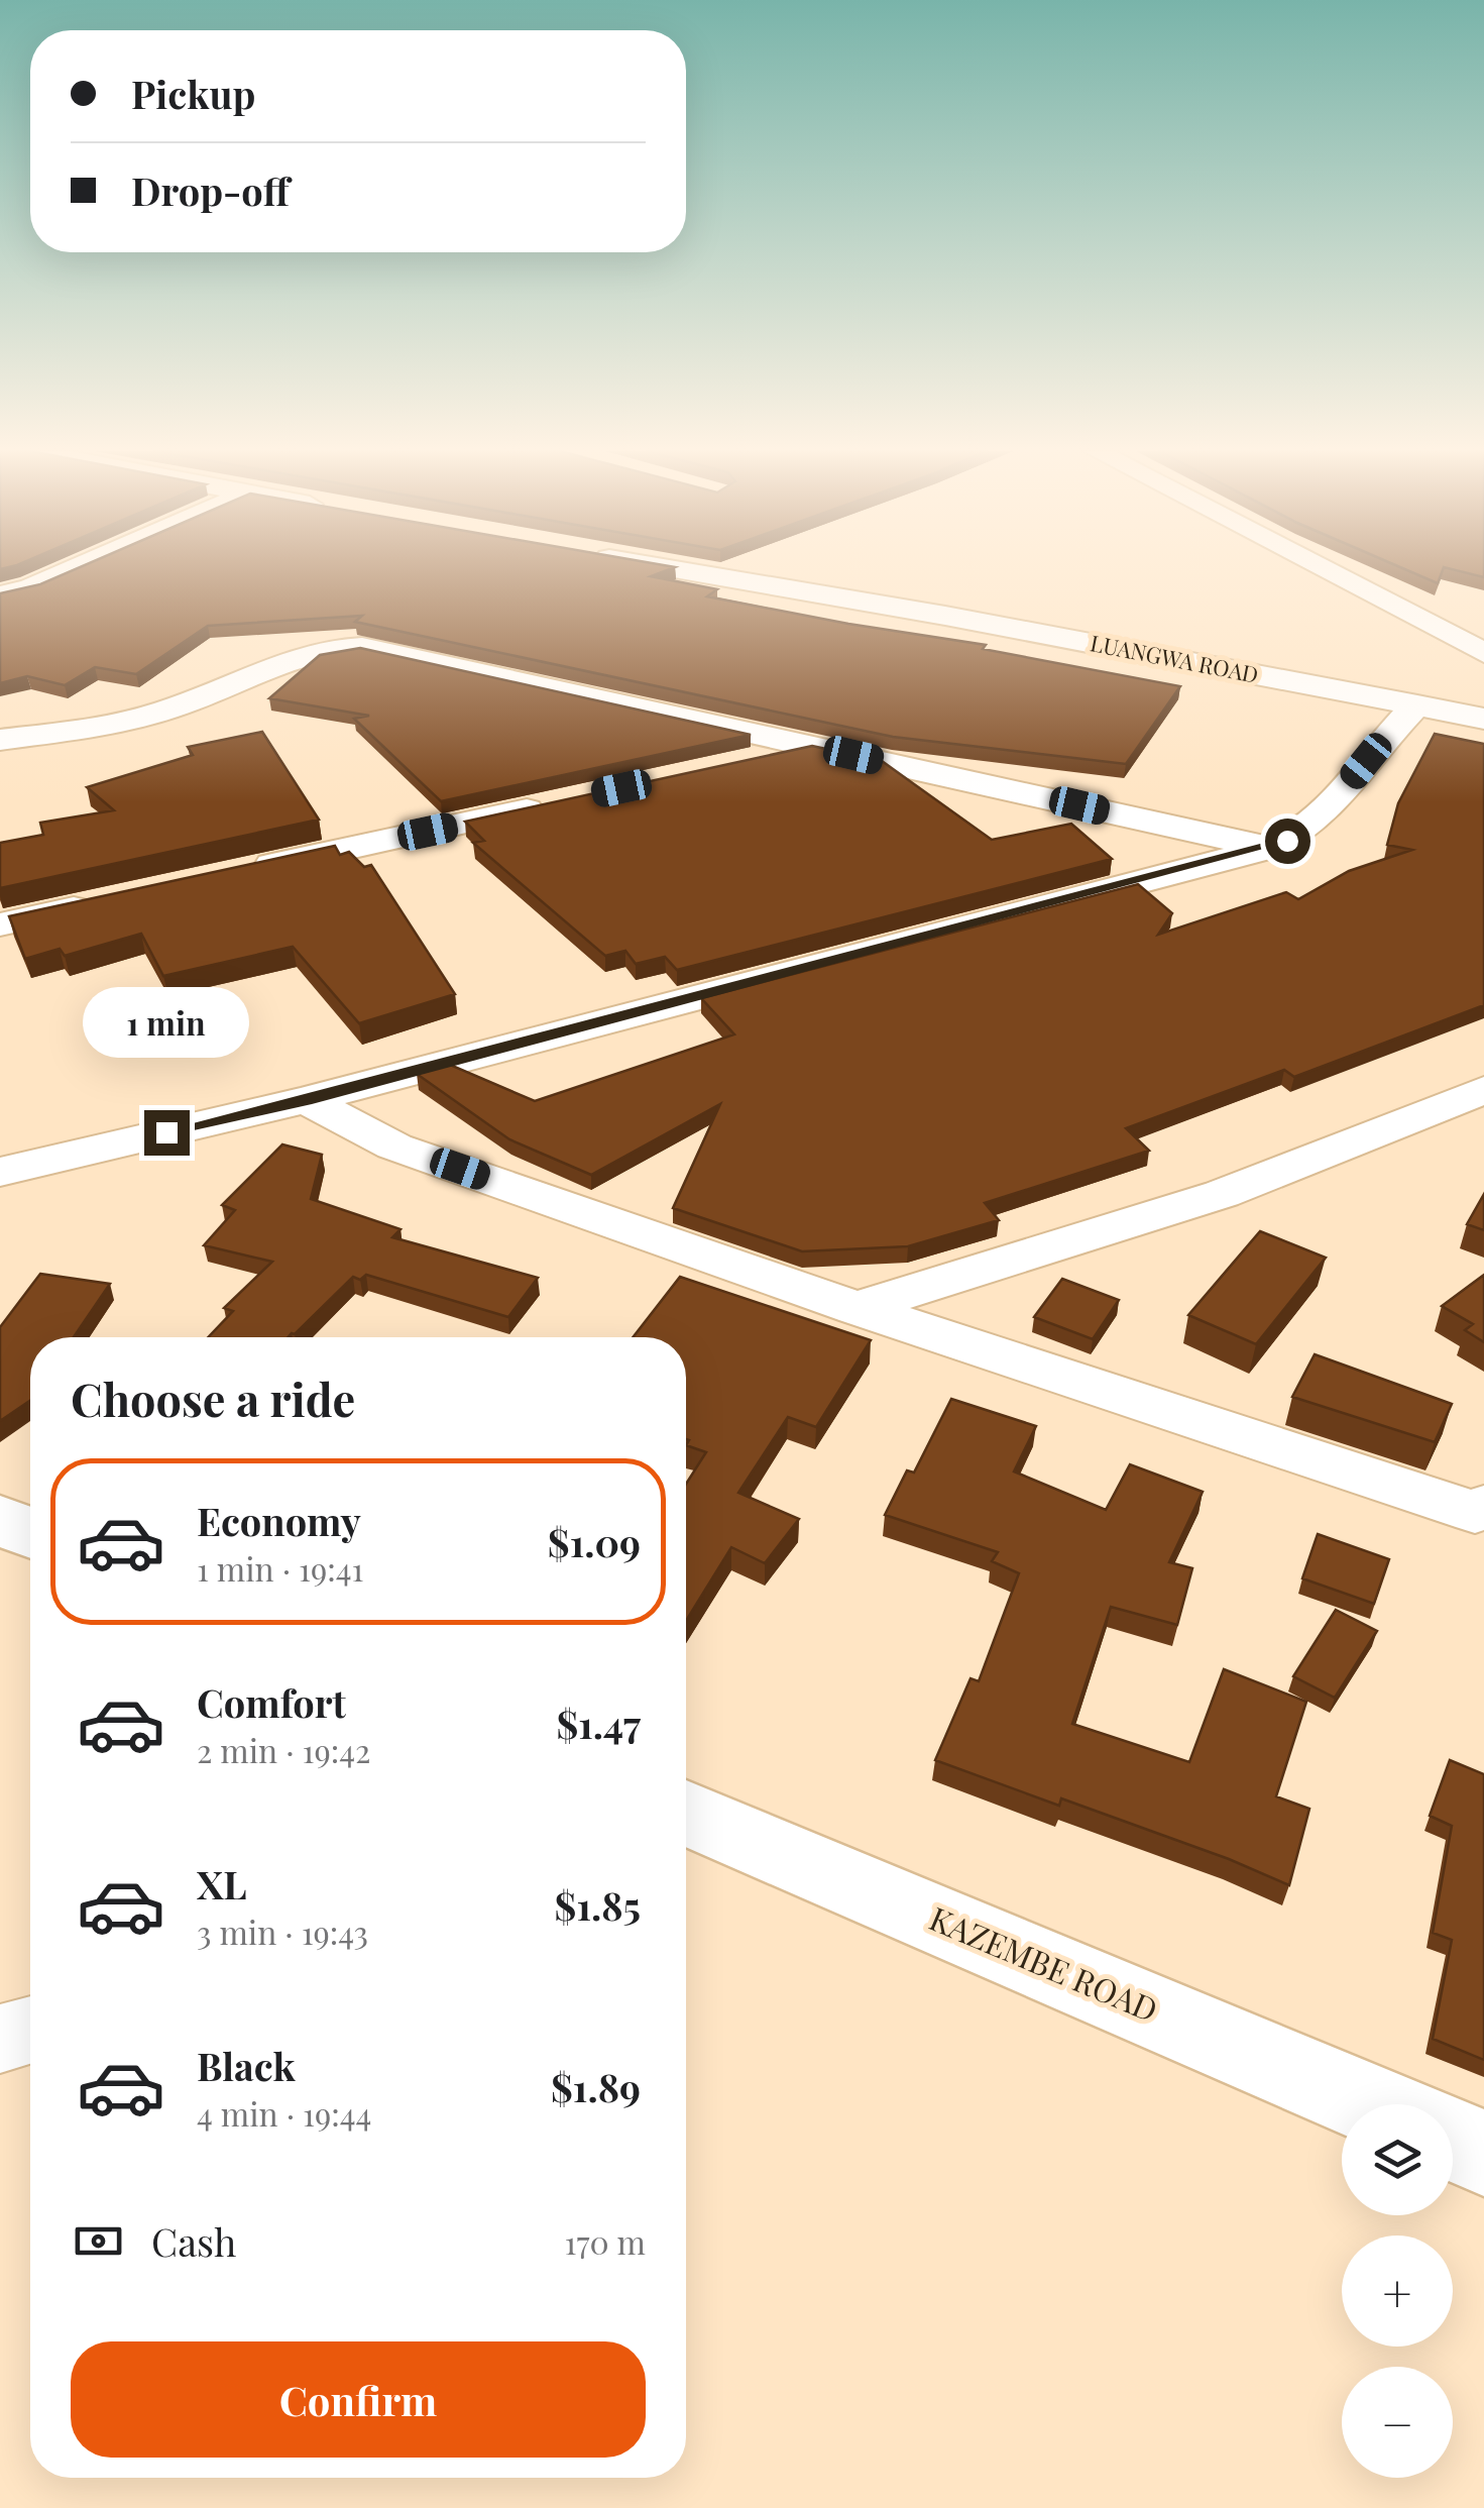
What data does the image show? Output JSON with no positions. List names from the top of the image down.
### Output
{
  "streets": {
    "main road": ["KAZEMBE ROAD"],
    "street": ["LUANGWA ROAD"]
  },
  "page": {
    "banner": ["Pickup", "Drop-off"],
    "bubble": "1 min",
    "heading": "Choose a ride",
    "list": [
      {
        "name": "Economy",
        "note": "1 min · 19:41",
        "value": "$1.09"
      },
      {
        "name": "Comfort",
        "note": "2 min · 19:42",
        "value": "$1.47"
      },
      {
        "name": "XL",
        "note": "3 min · 19:43",
        "value": "$1.85"
      },
      {
        "name": "Black",
        "note": "4 min · 19:44",
        "value": "$1.89"
      }
    ],
    "map_buttons": ["+", "−"],
    "pay": ["Cash", "170 m"],
    "buttons": "Confirm"
  }
}
